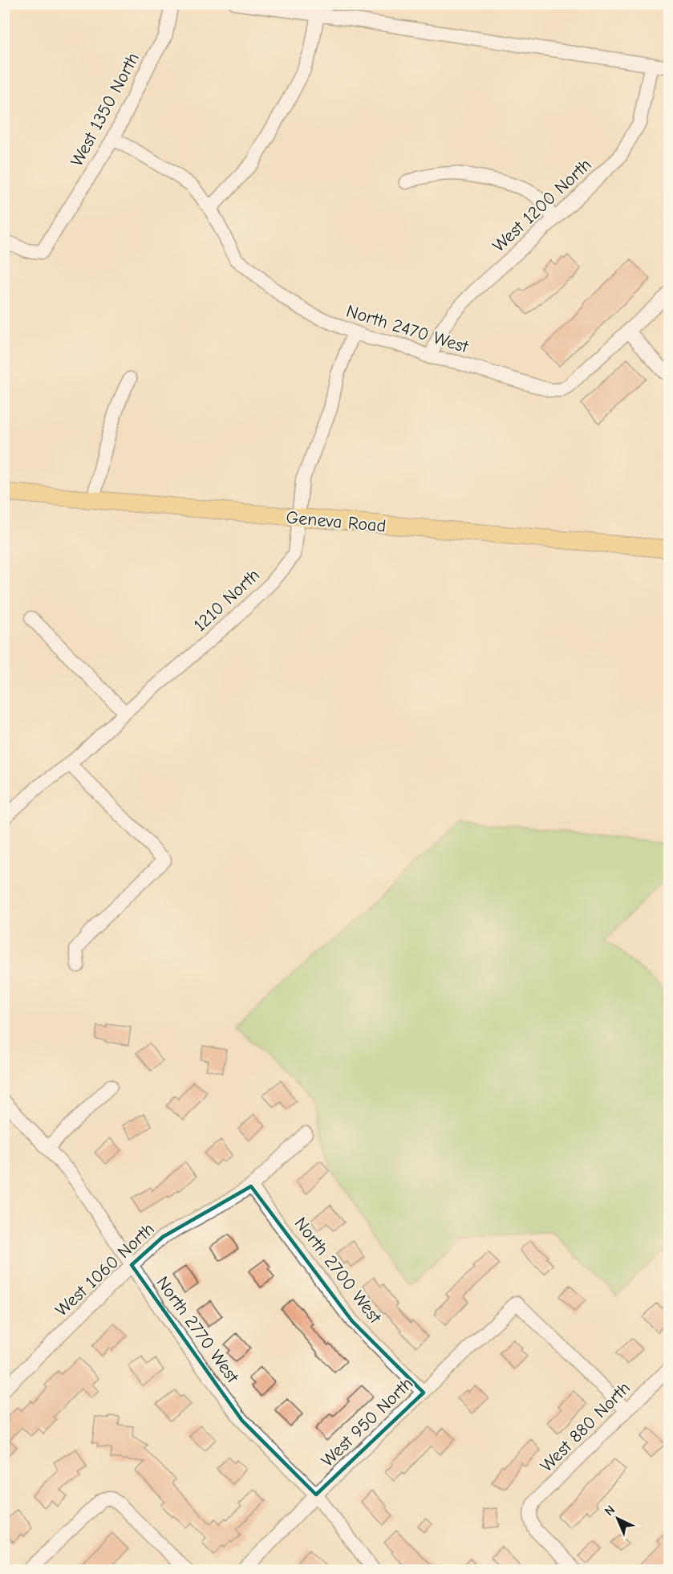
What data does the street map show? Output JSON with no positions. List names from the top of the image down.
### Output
{
  "streets": {
    "main road": ["Geneva Road"],
    "street": [
      "West 1350 North",
      "West 1200 North",
      "North 2470 West",
      "1210 North",
      "West 1060 North",
      "North 2700 West",
      "North 2770 West",
      "West 950 North",
      "West 880 North"
    ]
  },
  "crossings": [
    ["West 1350 North", "North 2470 West"],
    ["West 1200 North", "North 2470 West"],
    ["North 2470 West", "1210 North"],
    ["Geneva Road", "1210 North"],
    ["West 1060 North", "North 2700 West"],
    ["West 1060 North", "North 2770 West"],
    ["North 2700 West", "West 950 North"],
    ["North 2770 West", "West 950 North"],
    ["West 950 North", "West 880 North"]
  ],
  "north": "top left"
}
